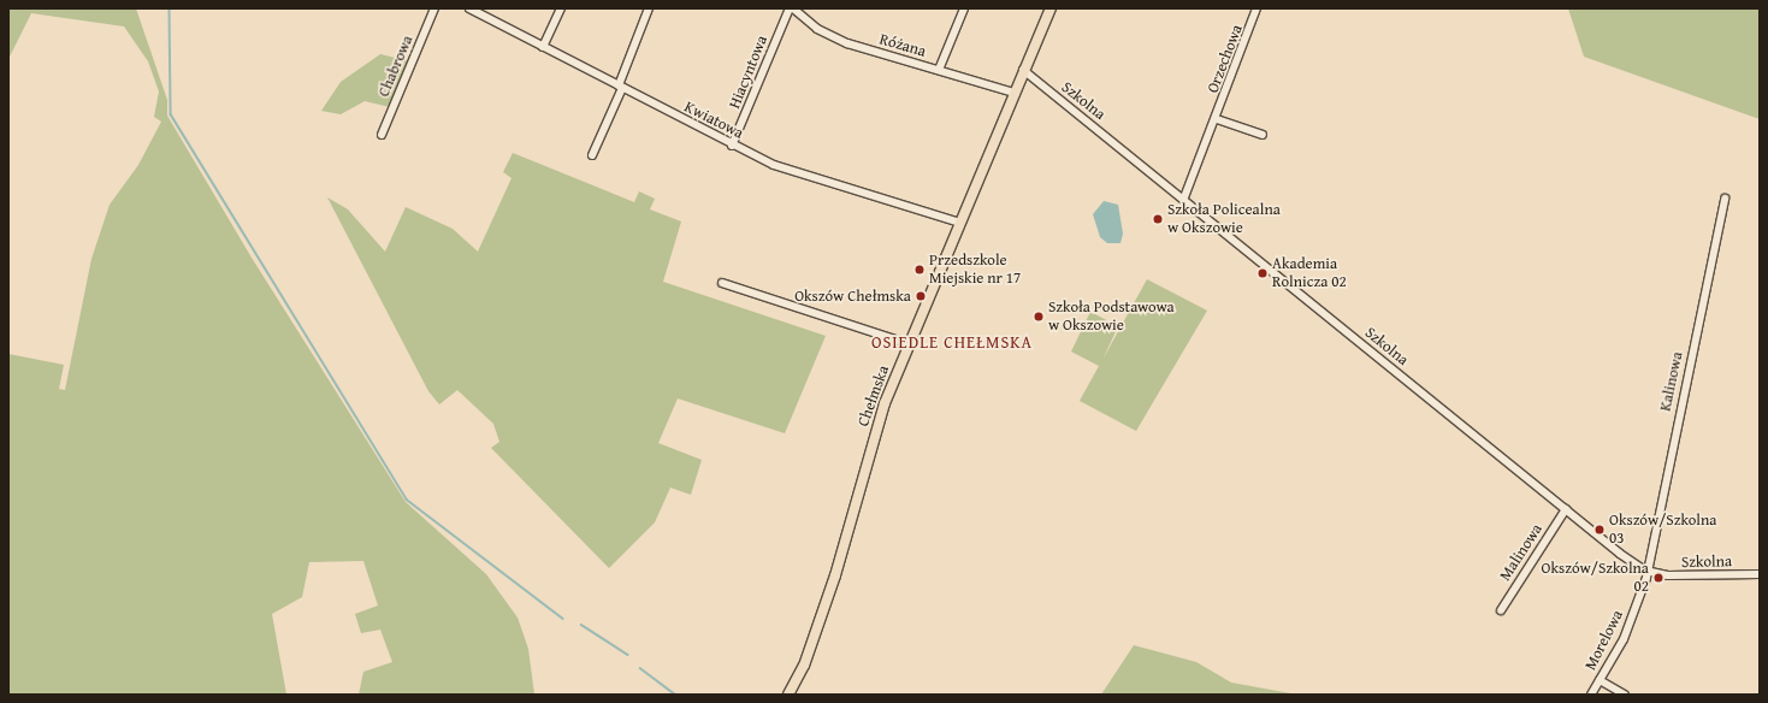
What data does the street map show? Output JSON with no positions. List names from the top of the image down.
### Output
{
  "streets": {
    "main road": ["Chełmska"],
    "street": [
      "Różana",
      "Orzechowa",
      "Chabrowa",
      "Hiacyntowa",
      "Szkolna",
      "Kwiatowa",
      "Kalinowa",
      "Malinowa",
      "Morelowa"
    ]
  },
  "crossings": [
    ["Różana", "Hiacyntowa"],
    ["Różana", "Chełmska"],
    ["Orzechowa", "Szkolna"],
    ["Hiacyntowa", "Kwiatowa"],
    ["Szkolna", "Kalinowa"],
    ["Szkolna", "Chełmska"],
    ["Szkolna", "Malinowa"],
    ["Szkolna", "Morelowa"],
    ["Kwiatowa", "Chełmska"],
    ["Kalinowa", "Morelowa"]
  ],
  "districts": ["OSIEDLE CHEŁMSKA"],
  "places": [
    "Szkoła Policealna w Okszowie",
    "Przedszkole Miejskie nr 17",
    "Akademia Rolnicza 02",
    "Okszów Chełmska",
    "Szkoła Podstawowa w Okszowie",
    "Okszów/Szkolna 03",
    "Okszów/Szkolna 02"
  ]
}
